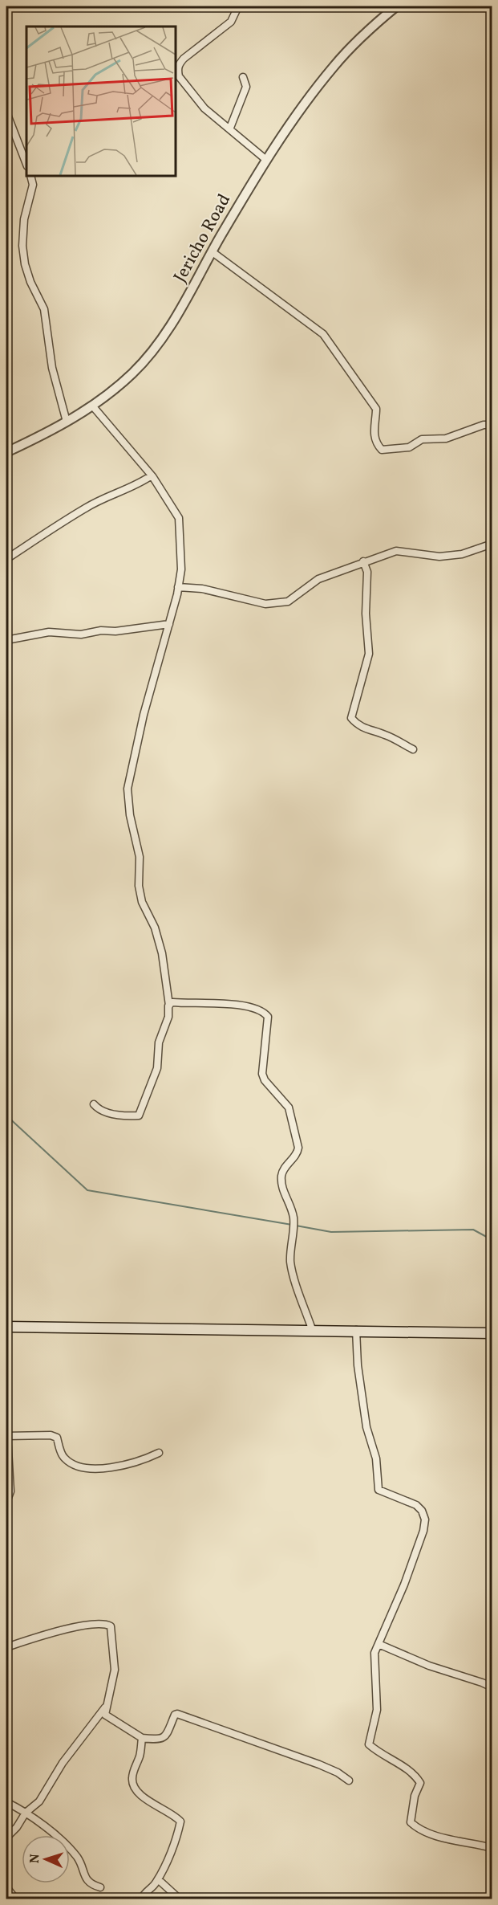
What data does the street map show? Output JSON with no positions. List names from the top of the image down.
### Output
{
  "streets": {
    "street": ["Jericho Road"]
  },
  "north": "left"
}
